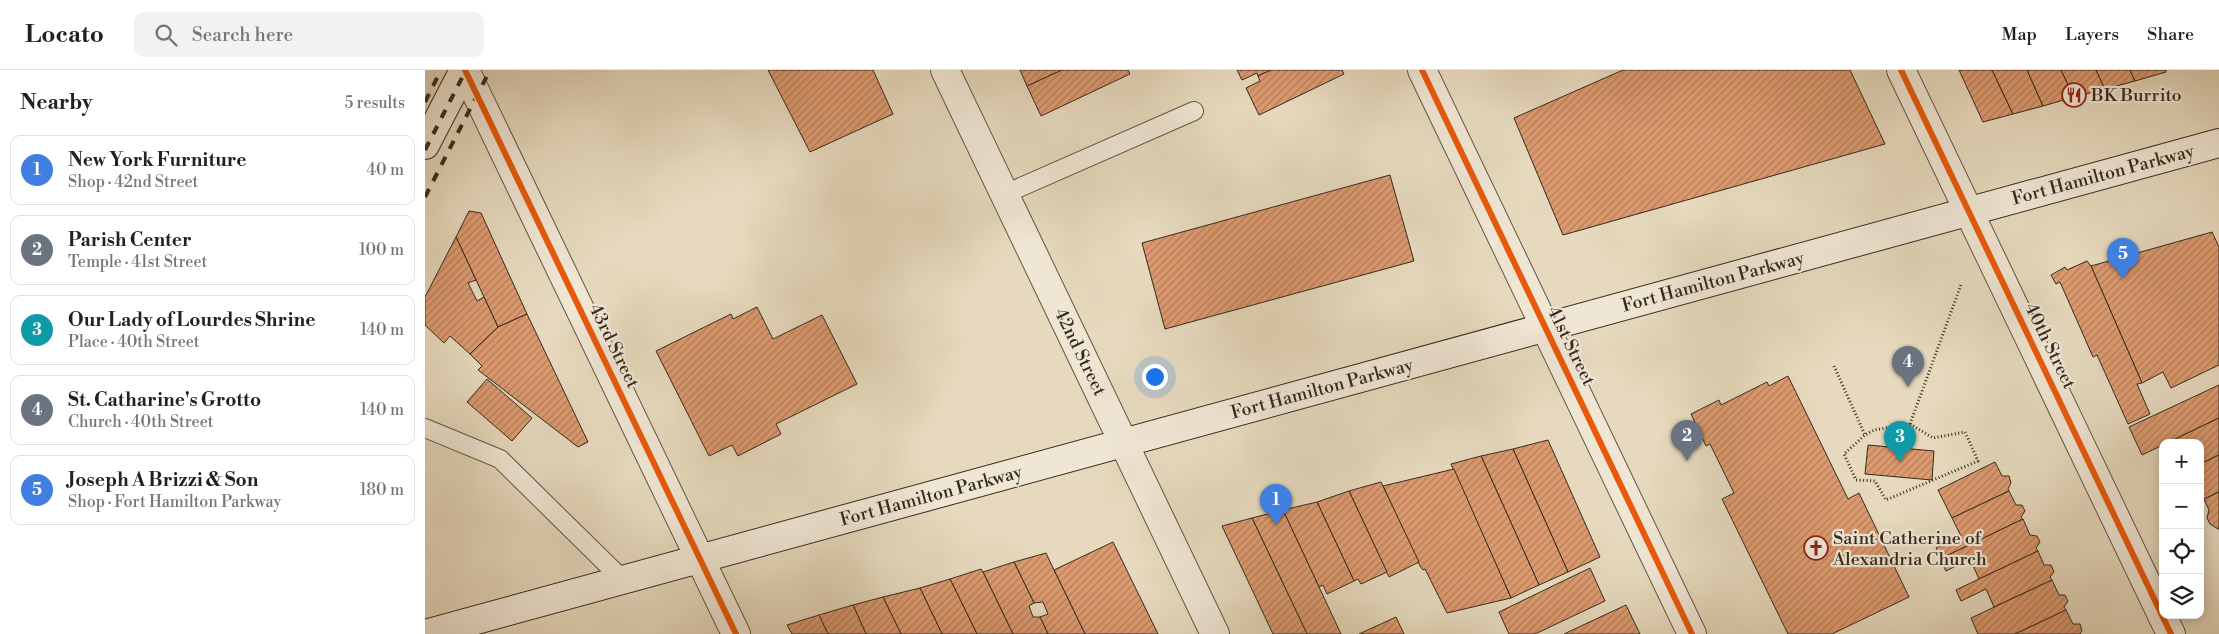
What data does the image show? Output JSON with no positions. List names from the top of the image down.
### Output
{
  "streets": {
    "street": [
      "Fort Hamilton Parkway",
      "43rd Street",
      "41st Street",
      "40th Street",
      "42nd Street"
    ]
  },
  "crossings": [
    ["Fort Hamilton Parkway", "43rd Street"],
    ["Fort Hamilton Parkway", "41st Street"],
    ["Fort Hamilton Parkway", "40th Street"],
    ["Fort Hamilton Parkway", "42nd Street"]
  ],
  "places": {
    "restaurant": ["BK Burrito"],
    "church": ["Saint Catherine of Alexandria Church"]
  },
  "page": {
    "header": "Locato",
    "search": "Search here",
    "nav": ["Map", "Layers", "Share"],
    "heading": ["Nearby", "5 results"],
    "list": [
      {
        "mark": "1",
        "name": "New York Furniture",
        "note": "Shop · 42nd Street",
        "value": "40 m"
      },
      {
        "mark": "2",
        "name": "Parish Center",
        "note": "Temple · 41st Street",
        "value": "100 m"
      },
      {
        "mark": "3",
        "name": "Our Lady of Lourdes Shrine",
        "note": "Place · 40th Street",
        "value": "140 m"
      },
      {
        "mark": "4",
        "name": "St. Catharine's Grotto",
        "note": "Church · 40th Street",
        "value": "140 m"
      },
      {
        "mark": "5",
        "name": "Joseph A Brizzi & Son",
        "note": "Shop · Fort Hamilton Parkway",
        "value": "180 m"
      }
    ],
    "pins": [
      "5",
      "4",
      "2",
      "3",
      "1"
    ],
    "map_buttons": ["+", "−"]
  }
}
